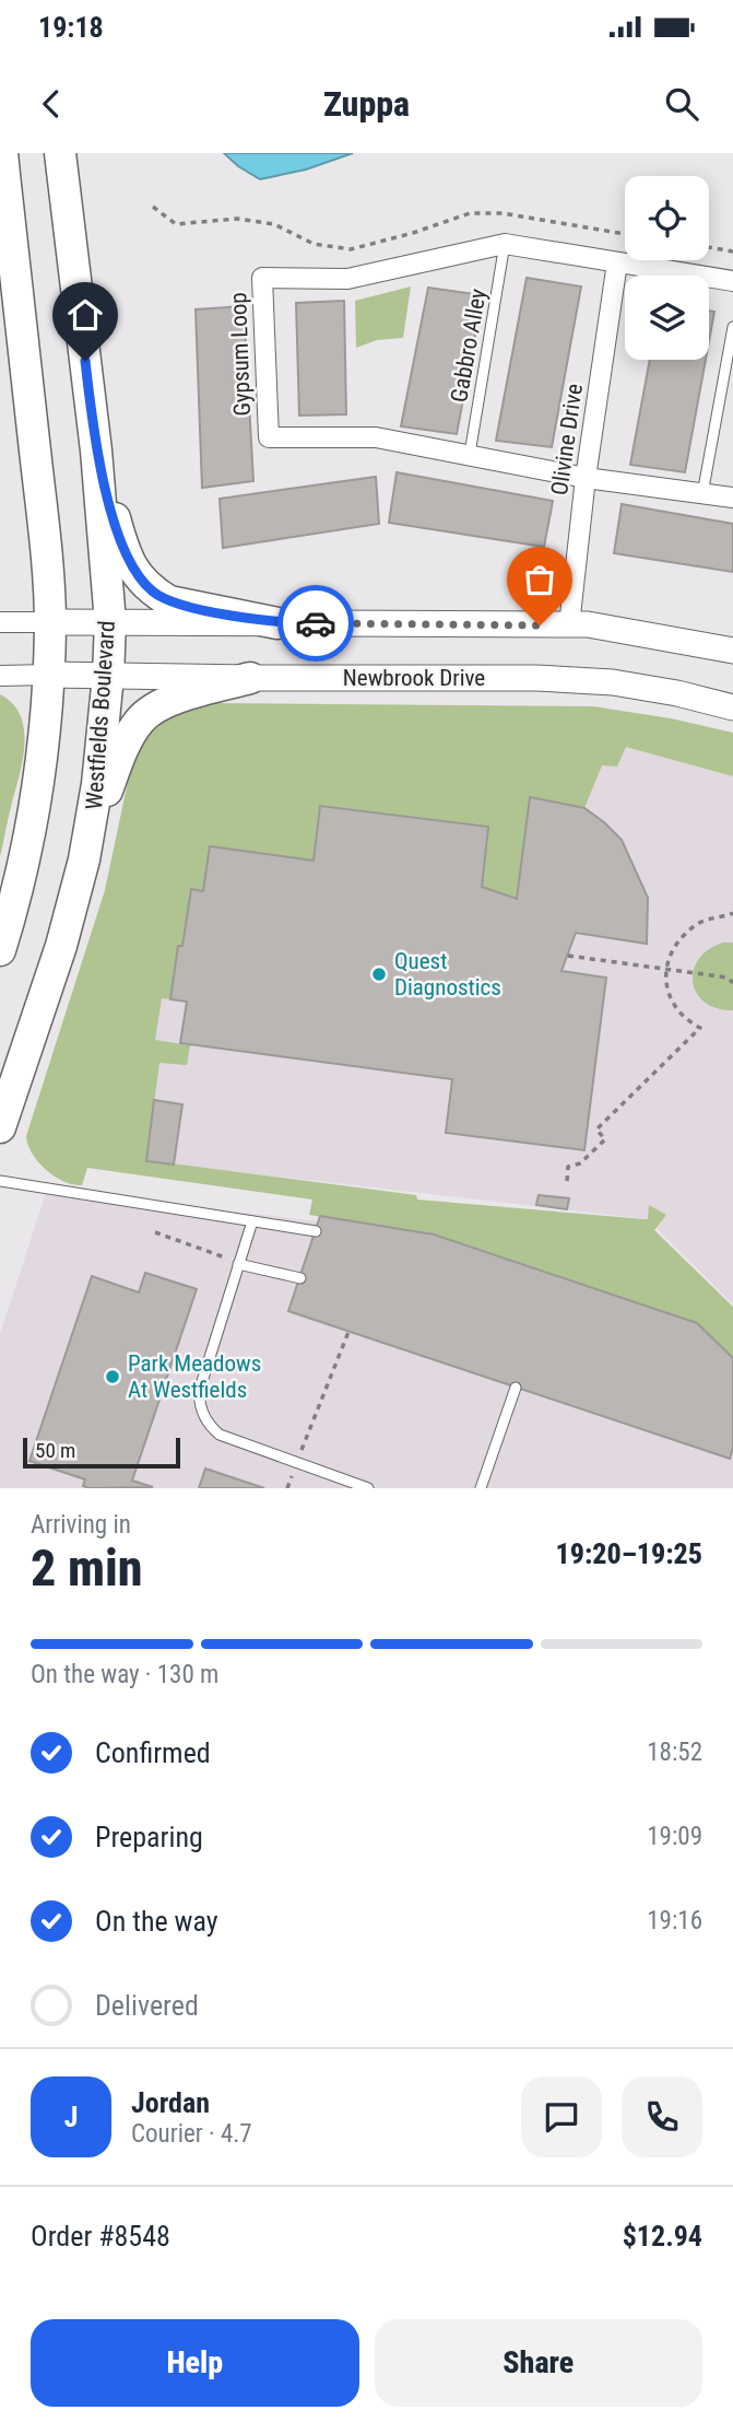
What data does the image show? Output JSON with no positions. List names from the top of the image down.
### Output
{
  "streets": {
    "main road": ["Westfields Boulevard"],
    "street": ["Gypsum Loop", "Olivine Drive", "Newbrook Drive"],
    "lane": ["Gabbro Alley"]
  },
  "crossings": [
    ["Gabbro Alley", "Gypsum Loop"],
    ["Gypsum Loop", "Olivine Drive"],
    ["Newbrook Drive", "Westfields Boulevard"]
  ],
  "places": ["Quest Diagnostics", "Park Meadows At Westfields"],
  "scale_bar": "50 m",
  "page": {
    "status": "19:18",
    "header": "Zuppa",
    "scale": "50 m",
    "heading": ["2 min", "Arriving in", "19:20–19:25"],
    "panel": [
      "Jordan",
      "Courier · 4.7",
      "Order #8548",
      "$12.94"
    ],
    "bar": "On the way · 130 m",
    "list": [
      ["Confirmed", "18:52"],
      ["Preparing", "19:09"],
      ["On the way", "19:16"],
      "Delivered"
    ],
    "round": "J",
    "buttons": ["Help", "Share"]
  }
}
